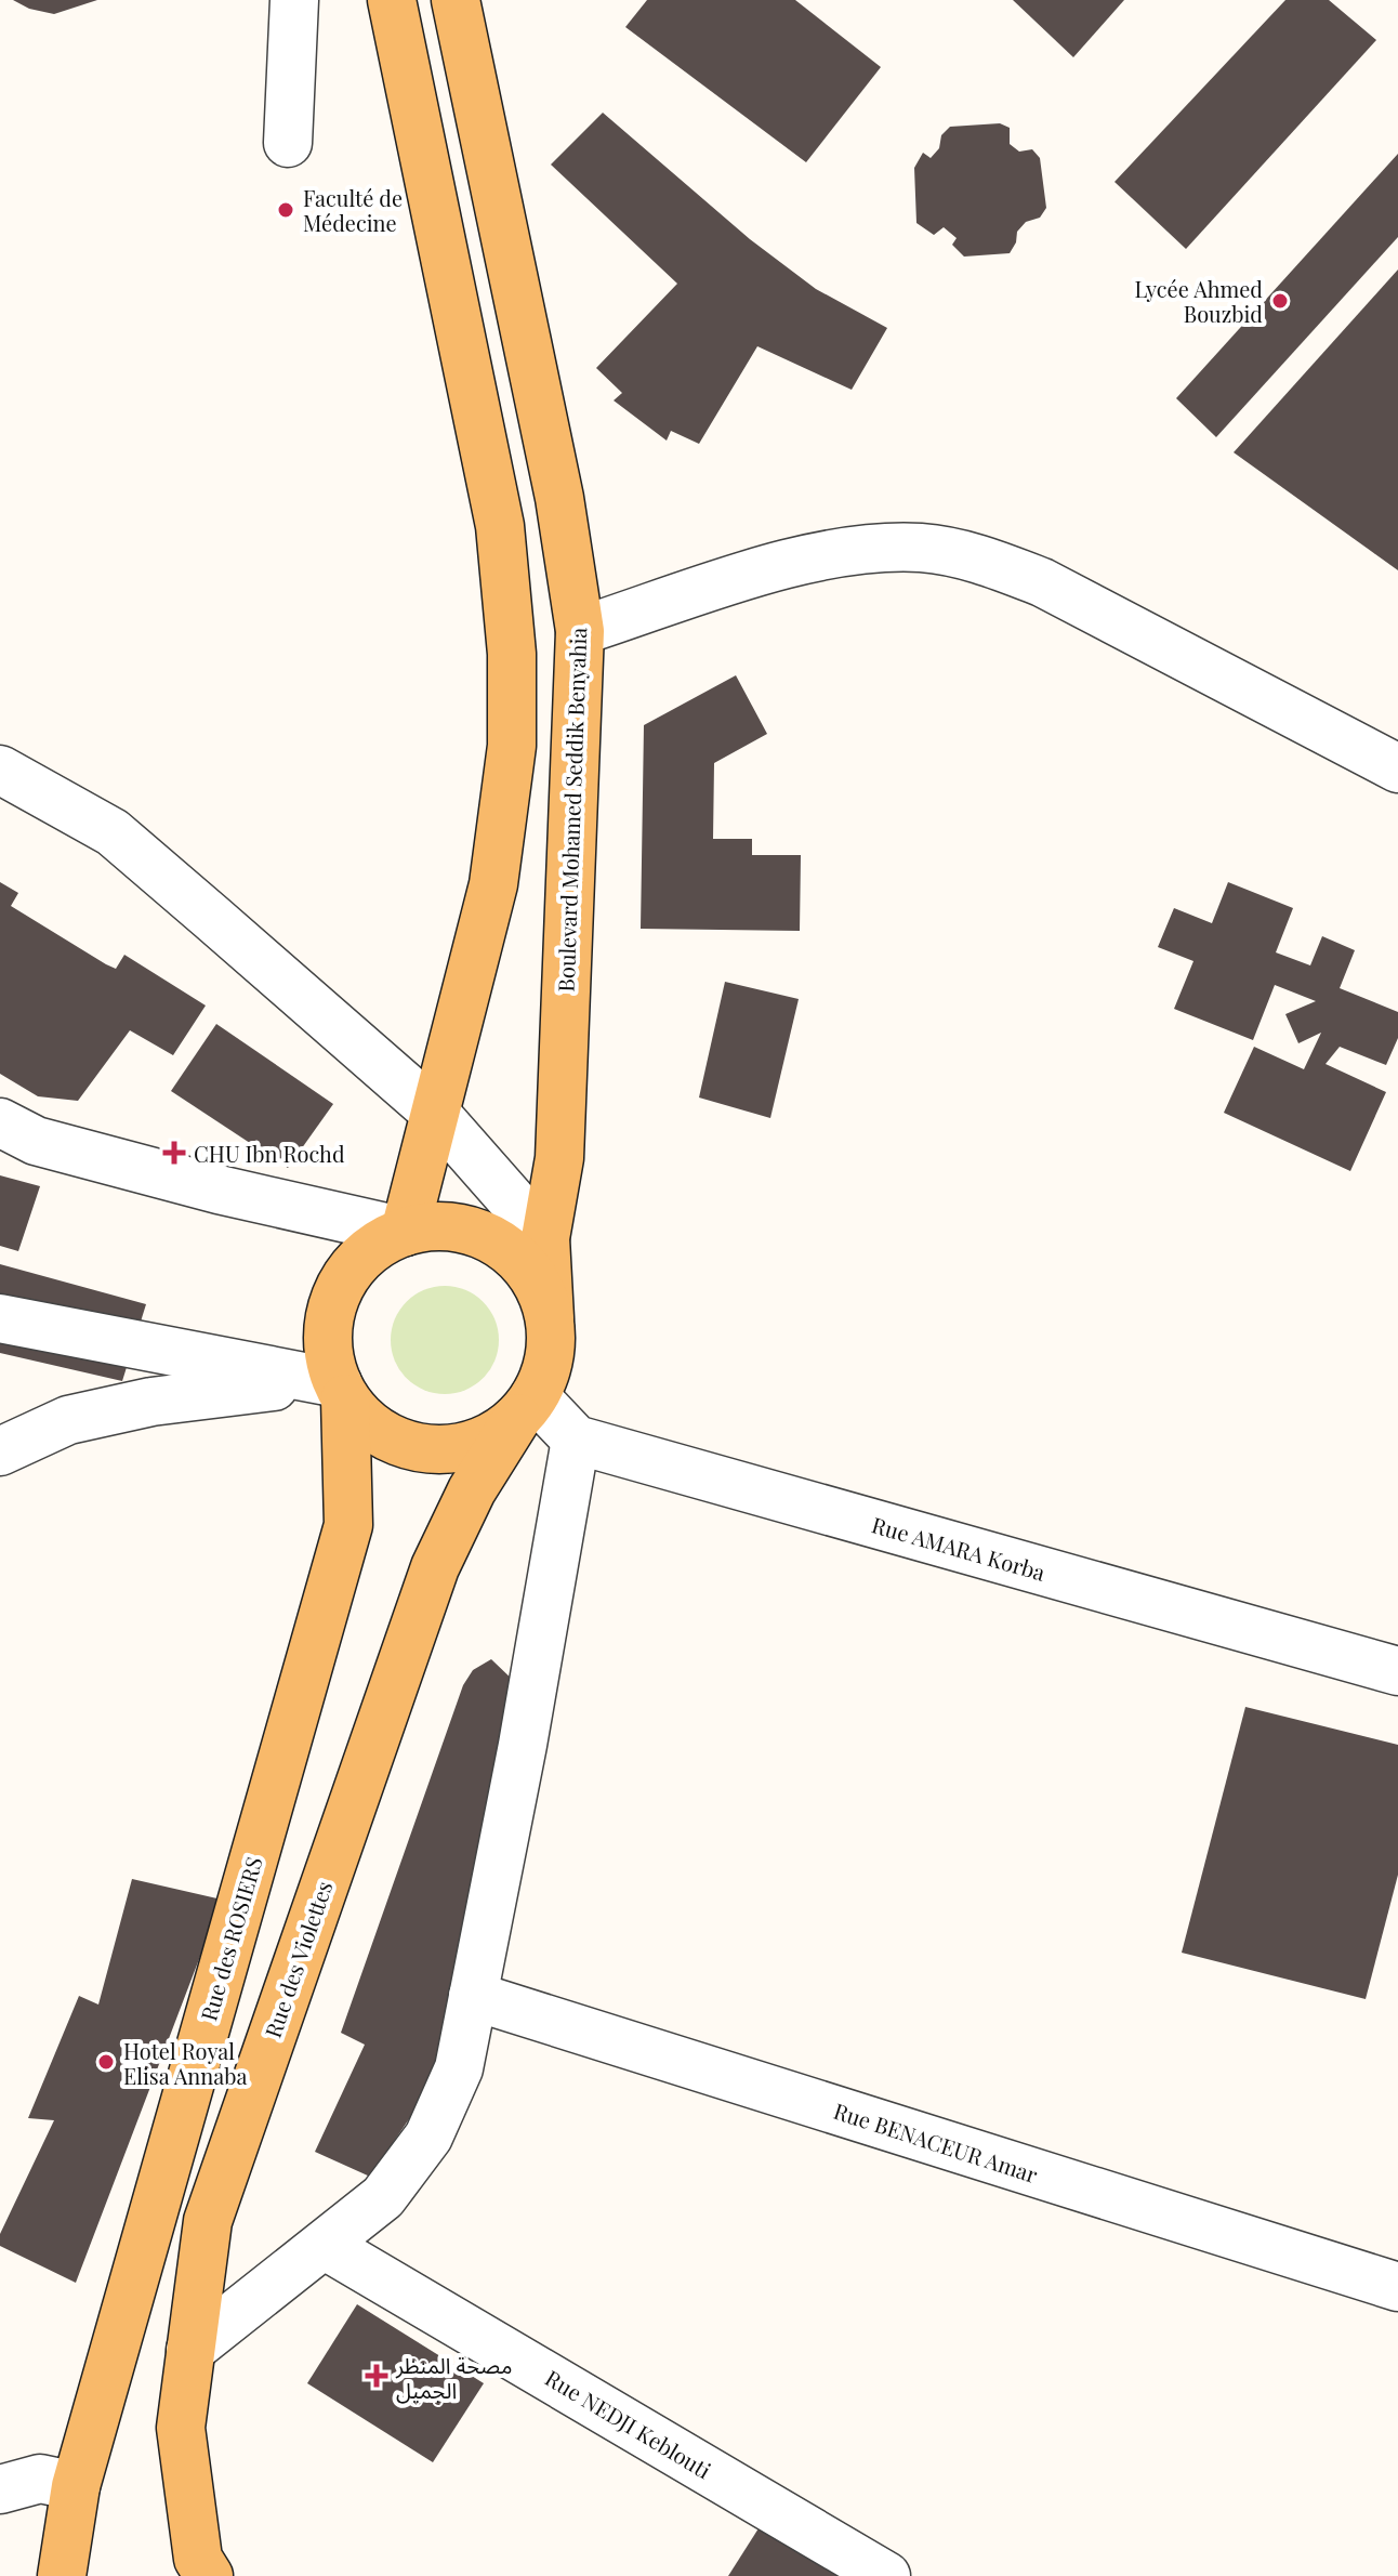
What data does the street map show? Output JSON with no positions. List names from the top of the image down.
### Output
{
  "streets": {
    "main road": ["Boulevard Mohamed Seddik Benyahia", "Rue des ROSIERS", "Rue des Violettes"],
    "street": ["Rue AMARA Korba", "Rue BENACEUR Amar", "Rue NEDJI Keblouti"]
  },
  "crossings": [
    ["Boulevard Mohamed Seddik Benyahia", "Rue des ROSIERS"],
    ["Boulevard Mohamed Seddik Benyahia", "Rue des Violettes"],
    ["Rue des ROSIERS", "Rue des Violettes"]
  ],
  "places": {
    "other": ["Faculté de Médecine", "Lycée Ahmed Bouzbid", "Hotel Royal Elisa Annaba"],
    "health": ["CHU Ibn Rochd", "مصحة المنظر الجميل"]
  }
}
